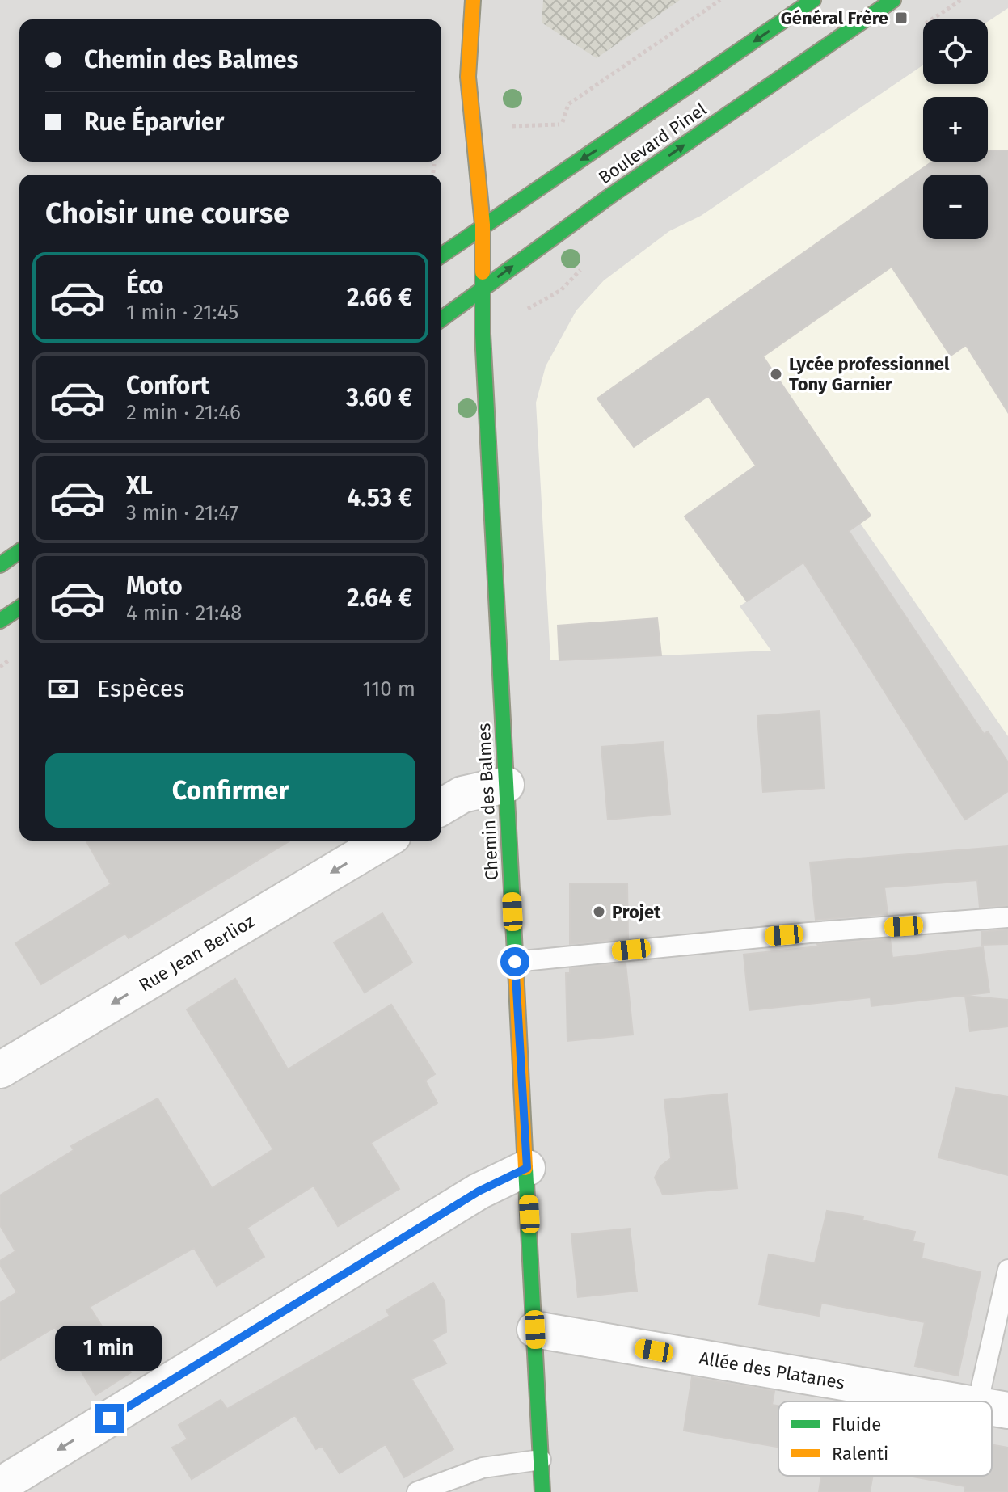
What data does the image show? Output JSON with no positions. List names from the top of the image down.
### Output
{
  "streets": {
    "street": [
      "Boulevard Pinel",
      "Chemin des Balmes",
      "Rue Jean Berlioz",
      "Allée des Platanes"
    ]
  },
  "crossings": [
    ["Boulevard Pinel", "Chemin des Balmes"],
    ["Chemin des Balmes", "Allée des Platanes"]
  ],
  "one_way": ["Rue Jean Berlioz"],
  "places": {
    "transit": ["Général Frère"],
    "other": ["Lycée professionnel Tony Garnier", "Projet"]
  },
  "legend": ["Fluide", "Ralenti"],
  "page": {
    "map_buttons": ["+", "−"],
    "banner": ["Chemin des Balmes", "Rue Éparvier"],
    "heading": "Choisir une course",
    "list": [
      {
        "name": "Éco",
        "note": "1 min · 21:45",
        "value": "2.66 €"
      },
      {
        "name": "Confort",
        "note": "2 min · 21:46",
        "value": "3.60 €"
      },
      {
        "name": "XL",
        "note": "3 min · 21:47",
        "value": "4.53 €"
      },
      {
        "name": "Moto",
        "note": "4 min · 21:48",
        "value": "2.64 €"
      }
    ],
    "pay": ["Espèces", "110 m"],
    "buttons": "Confirmer",
    "bubble": "1 min"
  }
}
